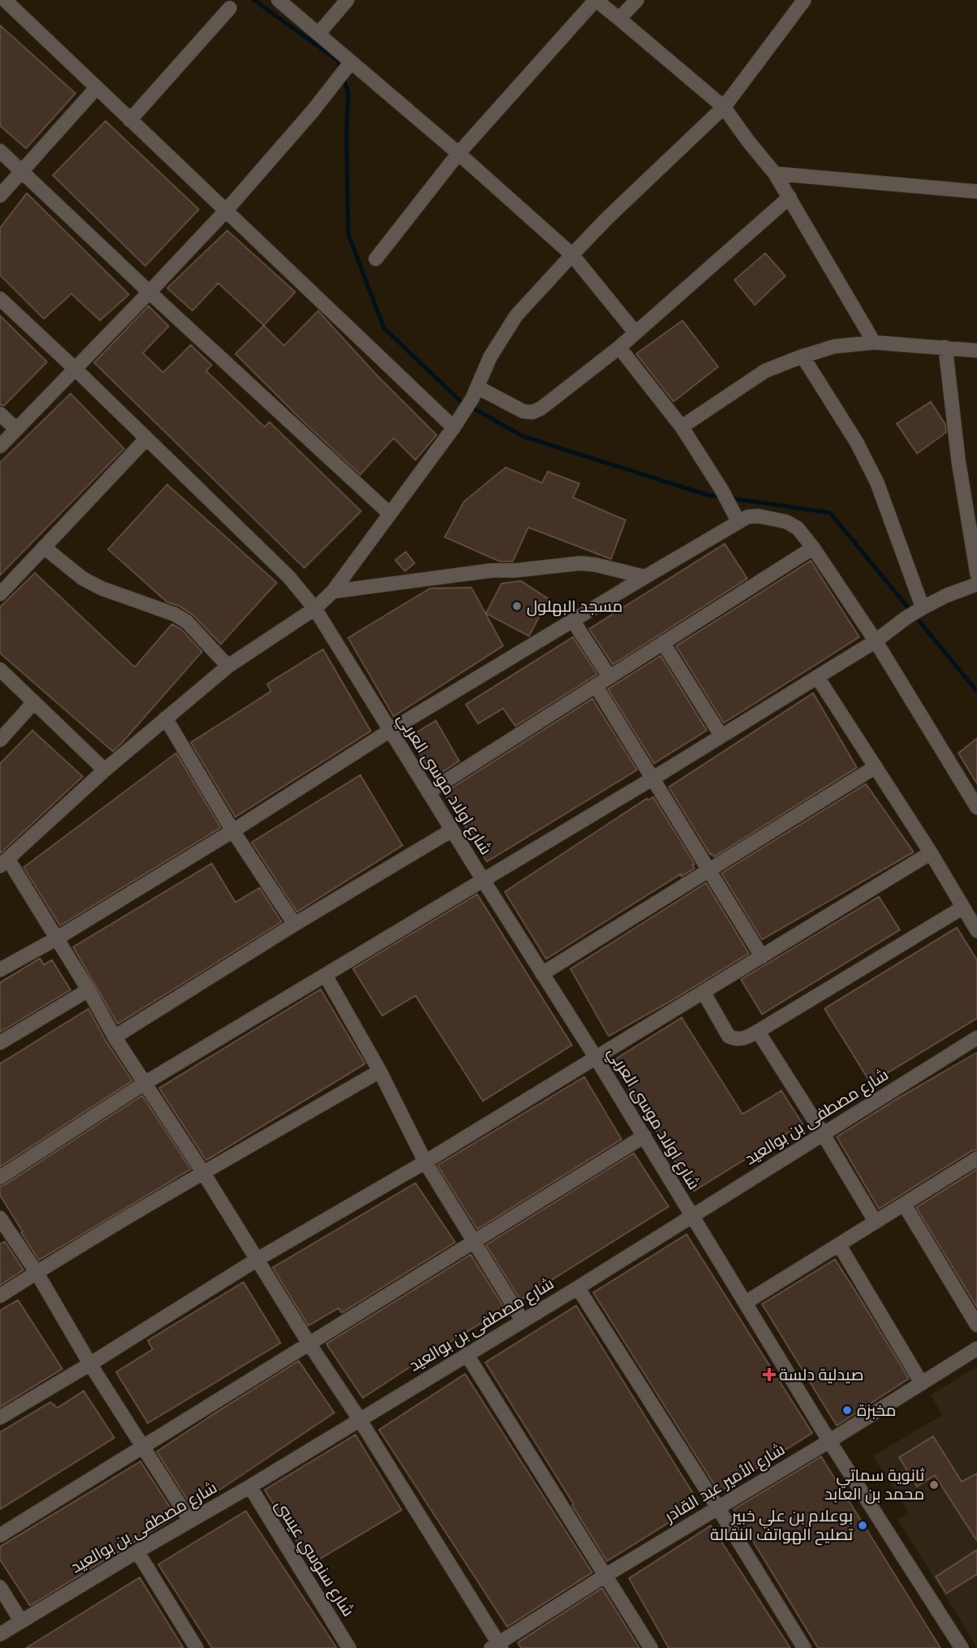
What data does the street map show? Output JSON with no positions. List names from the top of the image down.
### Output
{
  "streets": {
    "street": [
      "شارع اولاد موسى العربي",
      "شارع مصطفى بن بوالعيد",
      "شارع الأمير عبد القادر",
      "شارع سنوسي عيسى"
    ]
  },
  "crossings": [
    ["شارع اولاد موسى العربي", "شارع مصطفى بن بوالعيد"],
    ["شارع اولاد موسى العربي", "شارع الأمير عبد القادر"],
    ["شارع مصطفى بن بوالعيد", "شارع سنوسي عيسى"]
  ],
  "places": {
    "other": [
      "مسجد البهلول",
      "مخبزة",
      "ثانوية سماتي محمد بن العابد",
      "بوعلام بن علي خبير تصليح الهواتف النقالة"
    ],
    "health": ["صيدلية دلسة"]
  }
}
